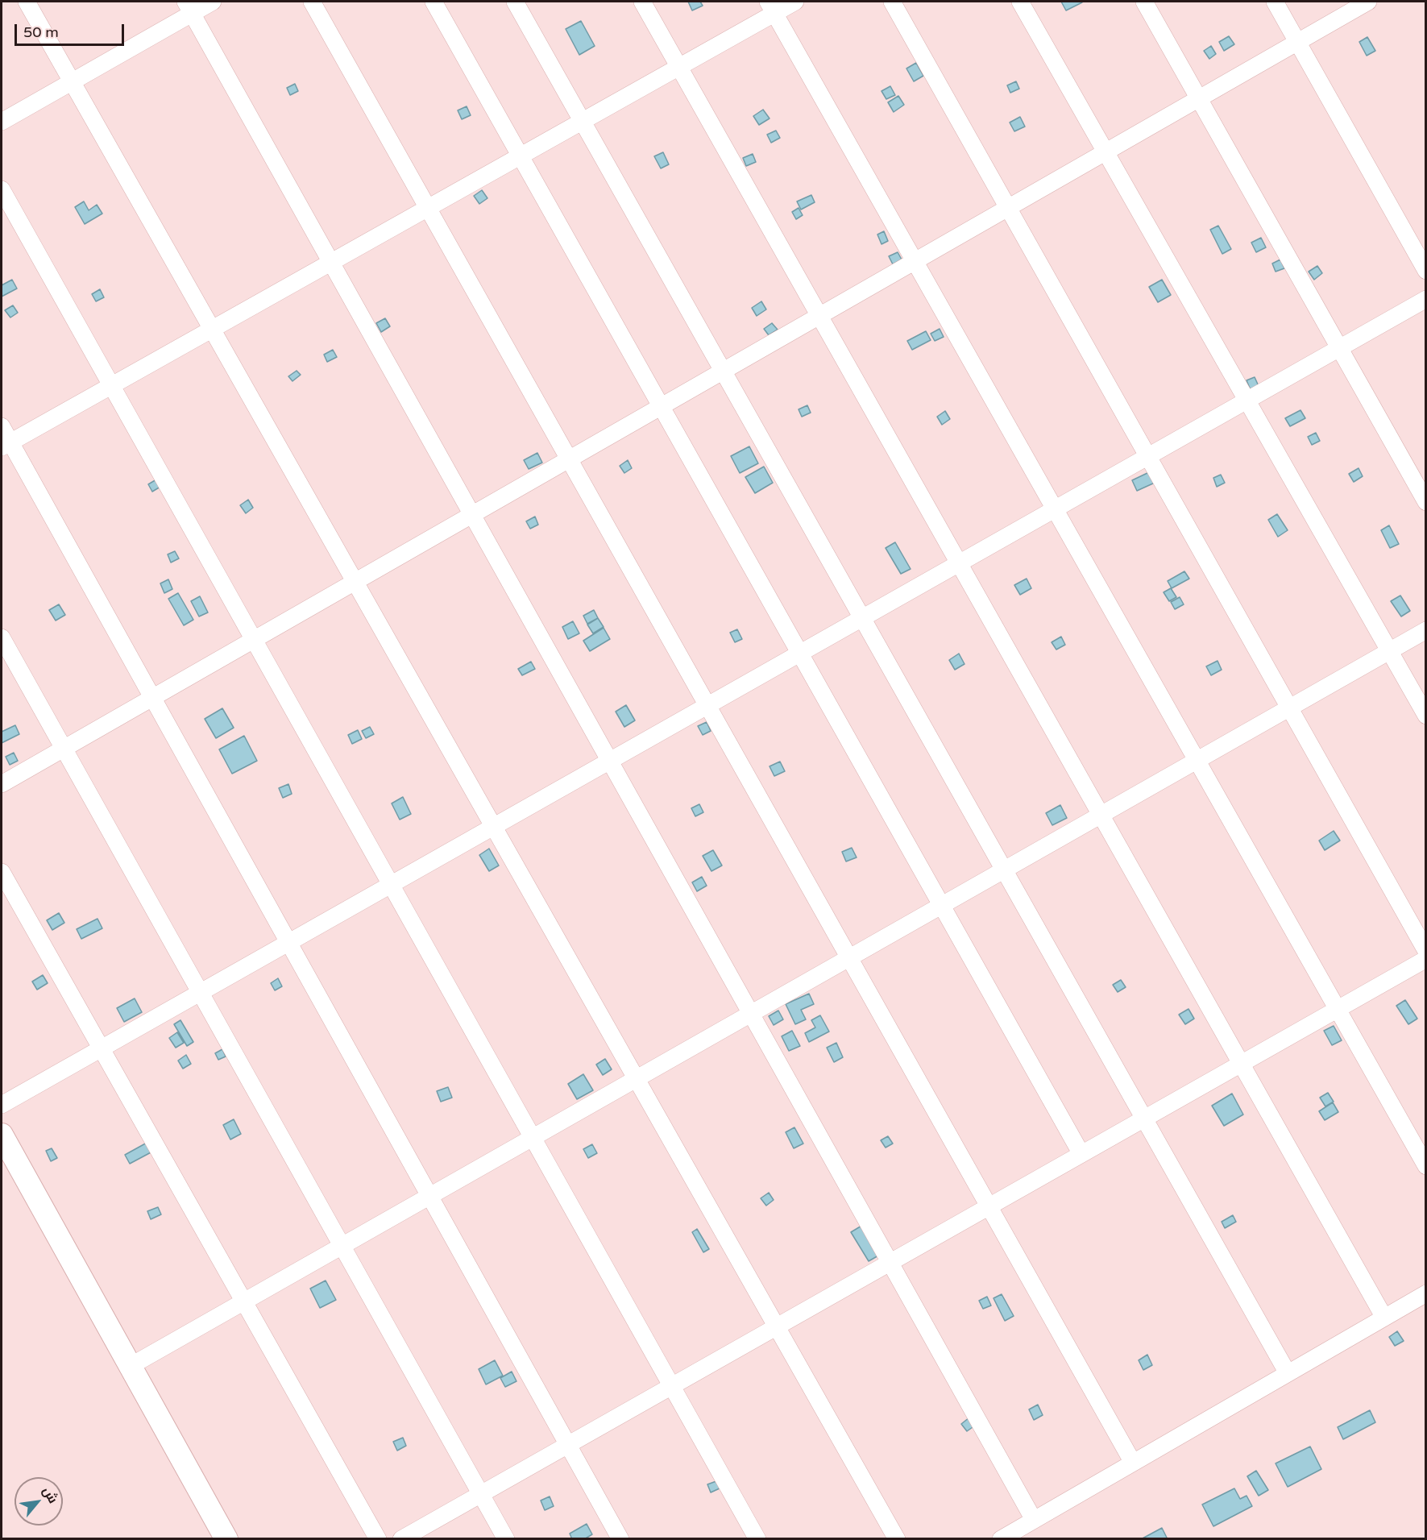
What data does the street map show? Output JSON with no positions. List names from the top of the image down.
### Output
{
  "scale_bar": "50 m",
  "north": "top right"
}
